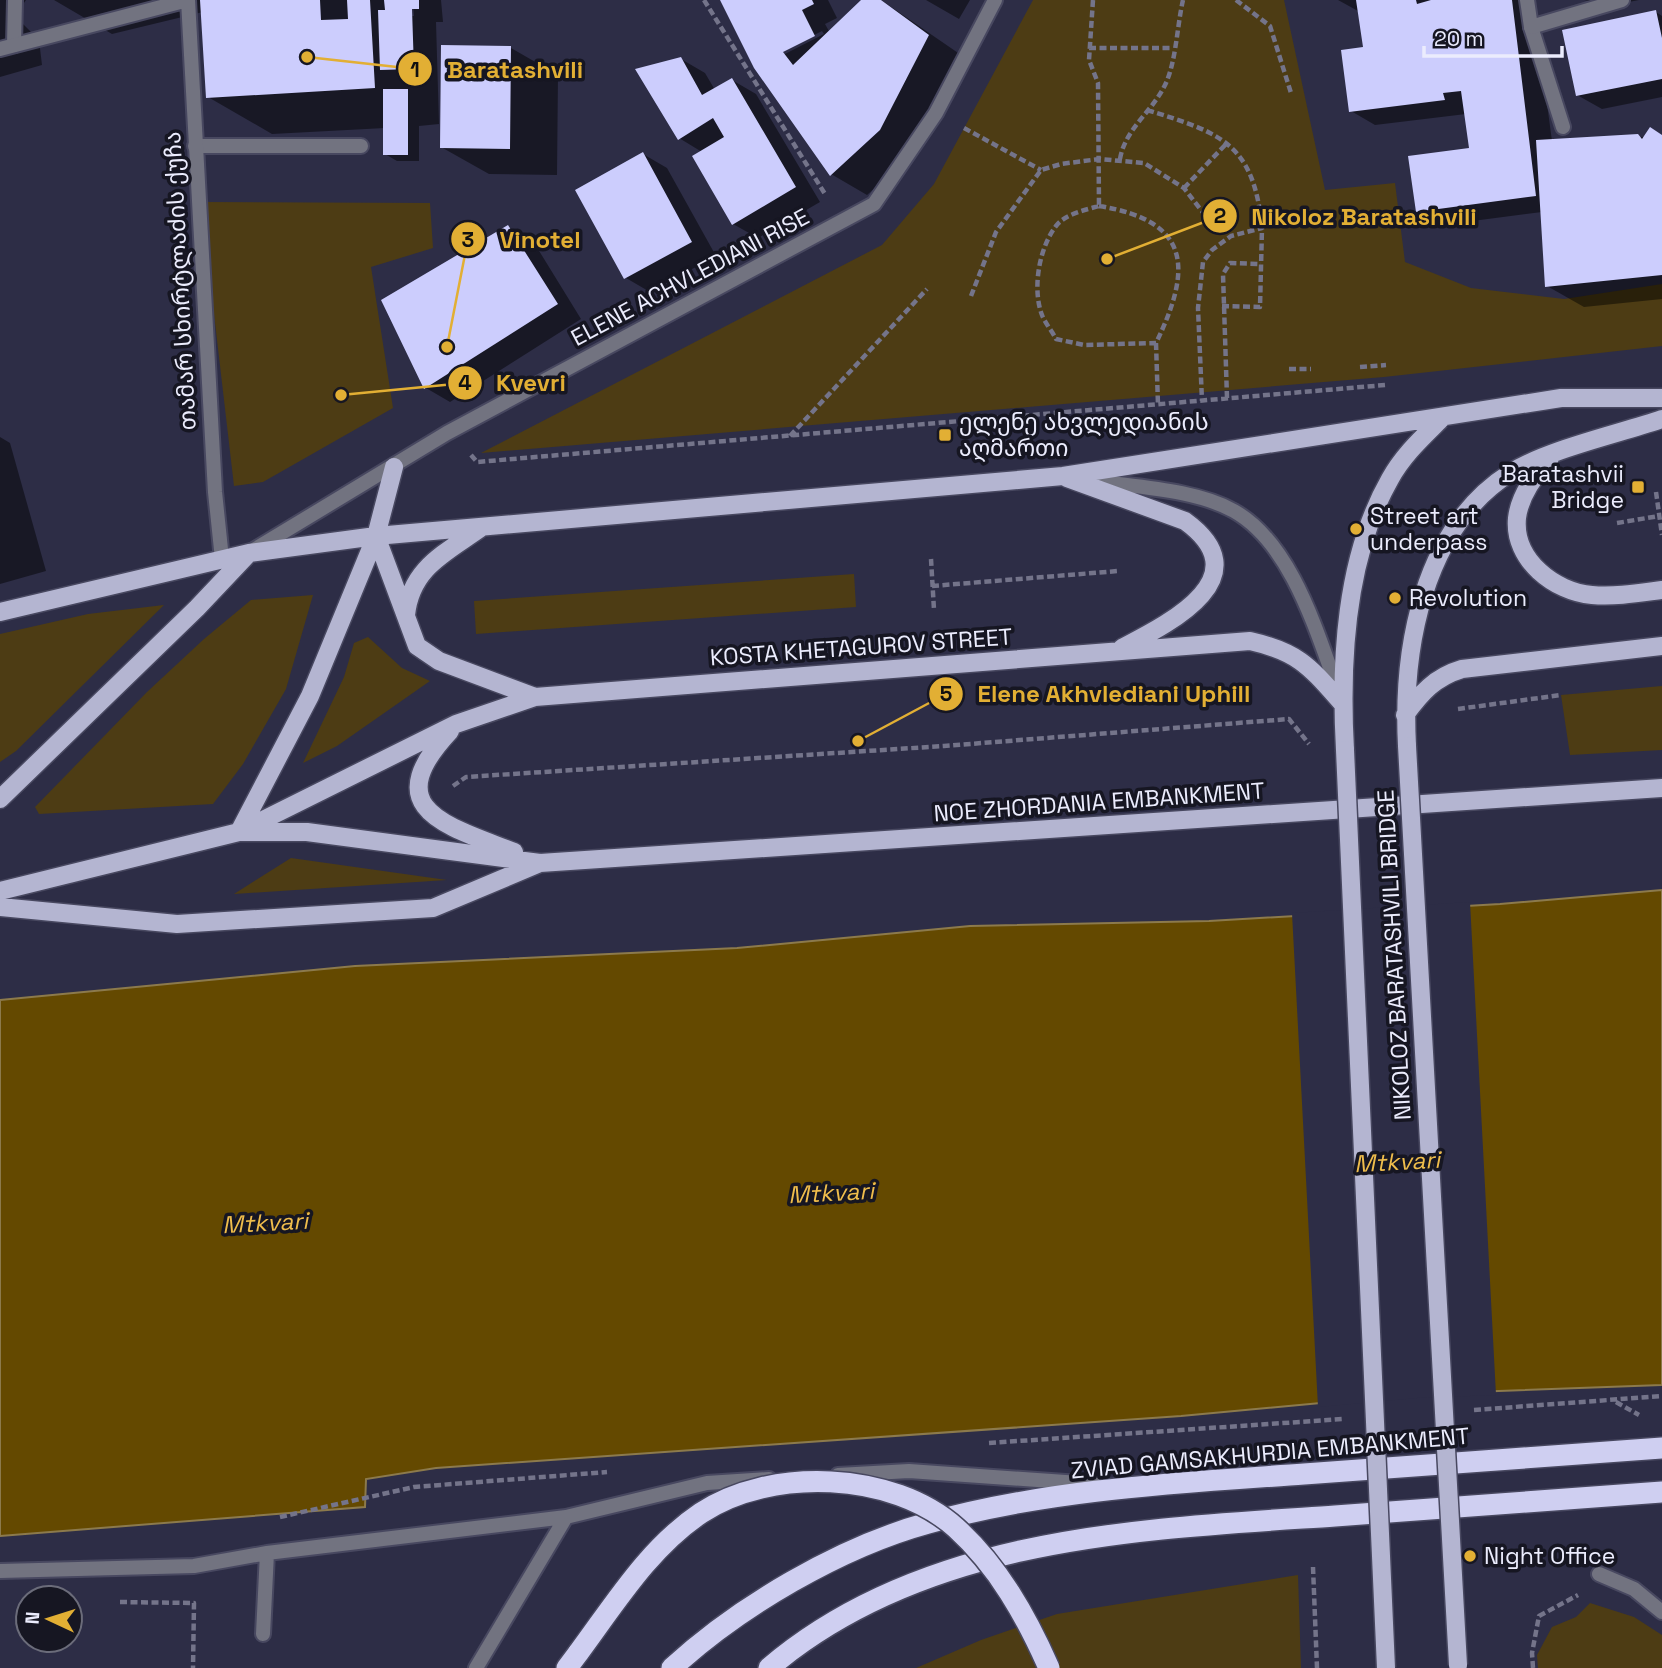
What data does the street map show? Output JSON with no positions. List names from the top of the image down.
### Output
{
  "streets": {
    "highway": ["ZVIAD GAMSAKHURDIA EMBANKMENT"],
    "main road": ["KOSTA KHETAGUROV STREET", "NOE ZHORDANIA EMBANKMENT", "NIKOLOZ BARATASHVILI BRIDGE"],
    "street": ["ELENE ACHVLEDIANI RISE", "თამარ სხირტლაძის ქუჩა"]
  },
  "crossings": [
    ["KOSTA KHETAGUROV STREET", "NOE ZHORDANIA EMBANKMENT"],
    ["KOSTA KHETAGUROV STREET", "NIKOLOZ BARATASHVILI BRIDGE"]
  ],
  "water": ["Mtkvari"],
  "places": {
    "other": [
      "Baratashvili",
      "Nikoloz Baratashvili",
      "Vinotel",
      "Kvevri",
      "Street art underpass",
      "Revolution",
      "Elene Akhvlediani Uphill",
      "Night Office"
    ],
    "transit": ["ელენე ახვლედიანის აღმართი", "Baratashvii Bridge"]
  },
  "scale_bar": "20 m",
  "north": "left"
}
